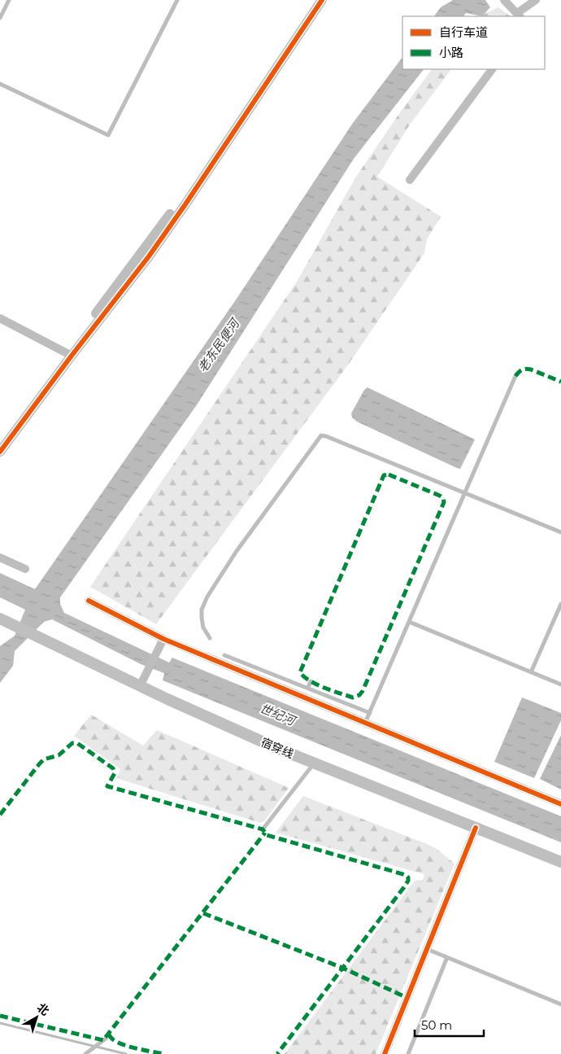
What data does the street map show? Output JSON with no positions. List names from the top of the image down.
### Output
{
  "streets": {
    "main road": ["宿穿线"]
  },
  "water": ["老东民便河", "世纪河"],
  "legend": ["自行车道", "小路"],
  "scale_bar": "50 m",
  "north": "top right"
}
